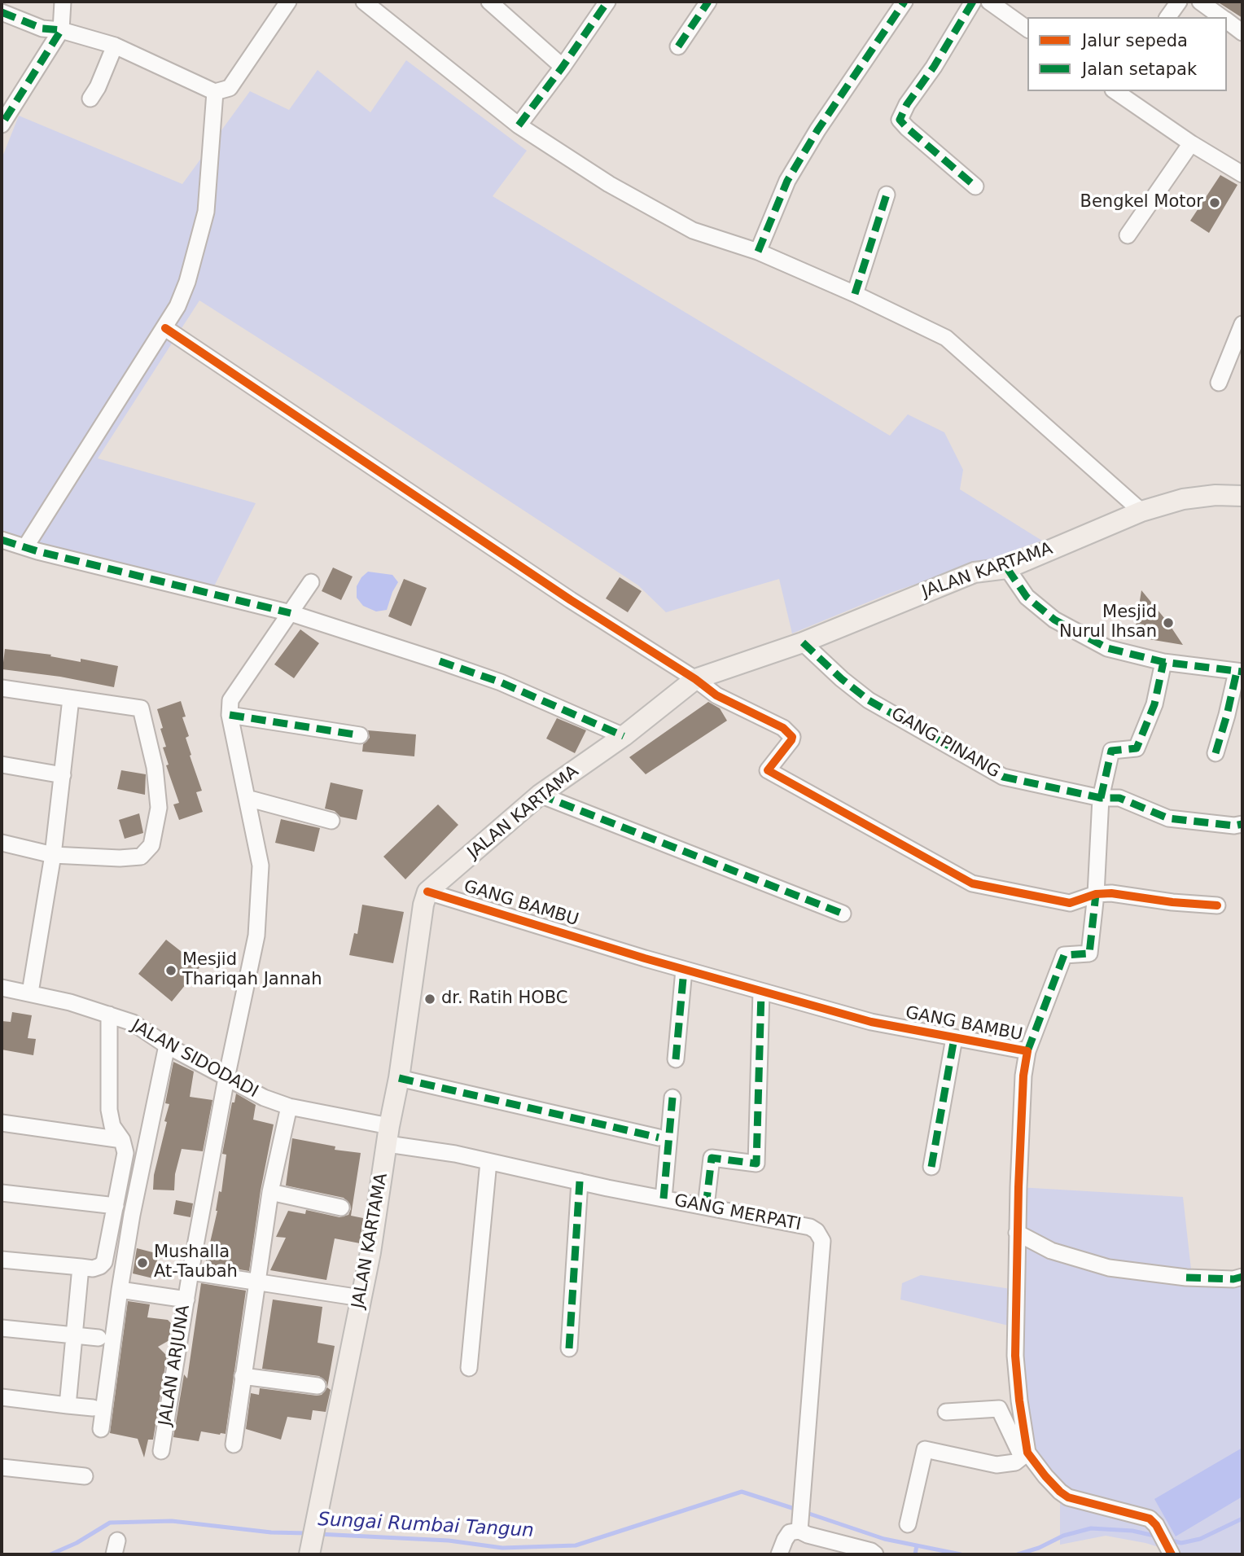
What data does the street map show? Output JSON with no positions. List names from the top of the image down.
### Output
{
  "streets": {
    "main road": ["JALAN KARTAMA"],
    "street": [
      "GANG PINANG",
      "GANG BAMBU",
      "JALAN SIDODADI",
      "GANG MERPATI",
      "JALAN ARJUNA"
    ]
  },
  "crossings": [
    ["JALAN KARTAMA", "GANG PINANG"],
    ["JALAN KARTAMA", "GANG BAMBU"],
    ["JALAN KARTAMA", "JALAN SIDODADI"],
    ["JALAN KARTAMA", "GANG MERPATI"],
    ["JALAN SIDODADI", "GANG MERPATI"],
    ["JALAN SIDODADI", "JALAN ARJUNA"]
  ],
  "water": ["Sungai Rumbai Tangun"],
  "places": [
    "Bengkel Motor",
    "Mesjid Nurul Ihsan",
    "Mesjid Thariqah Jannah",
    "dr. Ratih HOBC",
    "Mushalla At-Taubah"
  ],
  "legend": ["Jalur sepeda", "Jalan setapak"]
}
